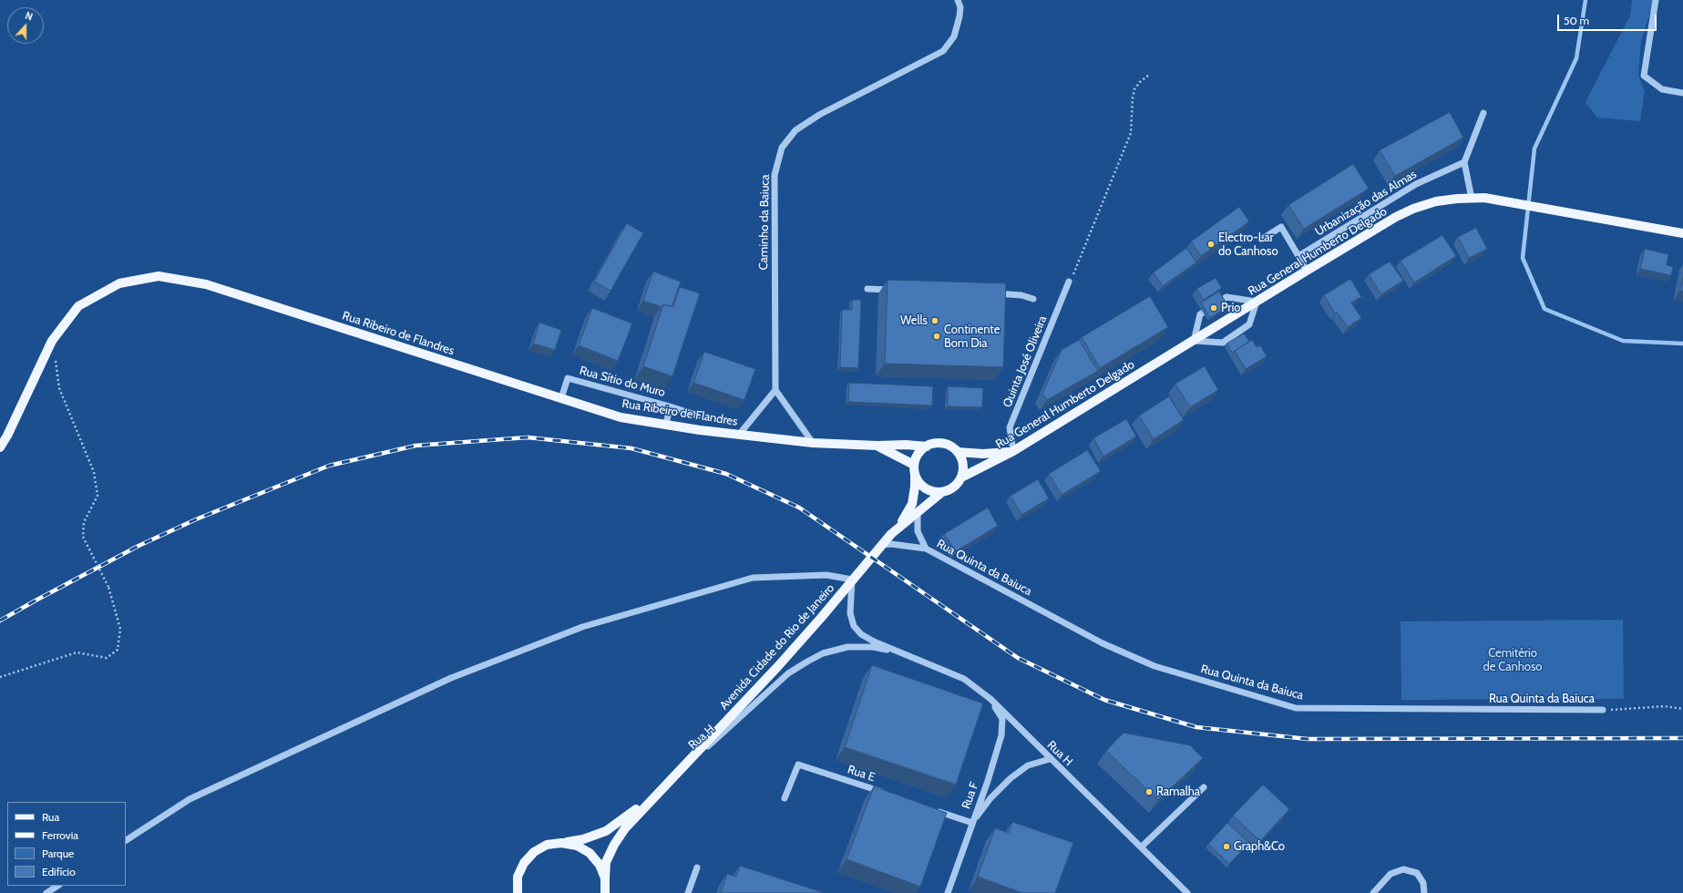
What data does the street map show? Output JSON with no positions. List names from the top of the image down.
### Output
{
  "streets": {
    "main road": ["Rua General Humberto Delgado", "Rua Ribeiro de Flandres", "Avenida Cidade do Rio de Janeiro"],
    "street": [
      "Urbanização das Almas",
      "Caminho da Baiuca",
      "Quinta José Oliveira",
      "Rua Sítio do Muro",
      "Rua Quinta da Baiuca",
      "Rua H",
      "Rua E",
      "Rua F"
    ]
  },
  "crossings": [
    ["Rua General Humberto Delgado", "Rua Ribeiro de Flandres"],
    ["Rua General Humberto Delgado", "Quinta José Oliveira"],
    ["Rua Ribeiro de Flandres", "Quinta José Oliveira"],
    ["Rua Ribeiro de Flandres", "Rua Sítio do Muro"],
    ["Rua Quinta da Baiuca", "Avenida Cidade do Rio de Janeiro"],
    ["Avenida Cidade do Rio de Janeiro", "Rua H"],
    ["Rua H", "Rua F"]
  ],
  "parks": ["Cemitério de Canhoso"],
  "places": [
    "Electro-Lar do Canhoso",
    "Prio",
    "Wells",
    "Continente Bom Dia",
    "Ramalha",
    "Graph&Co"
  ],
  "legend": [
    "Rua",
    "Ferrovia",
    "Parque",
    "Edifício"
  ],
  "scale_bar": "50 m",
  "north": "top"
}
